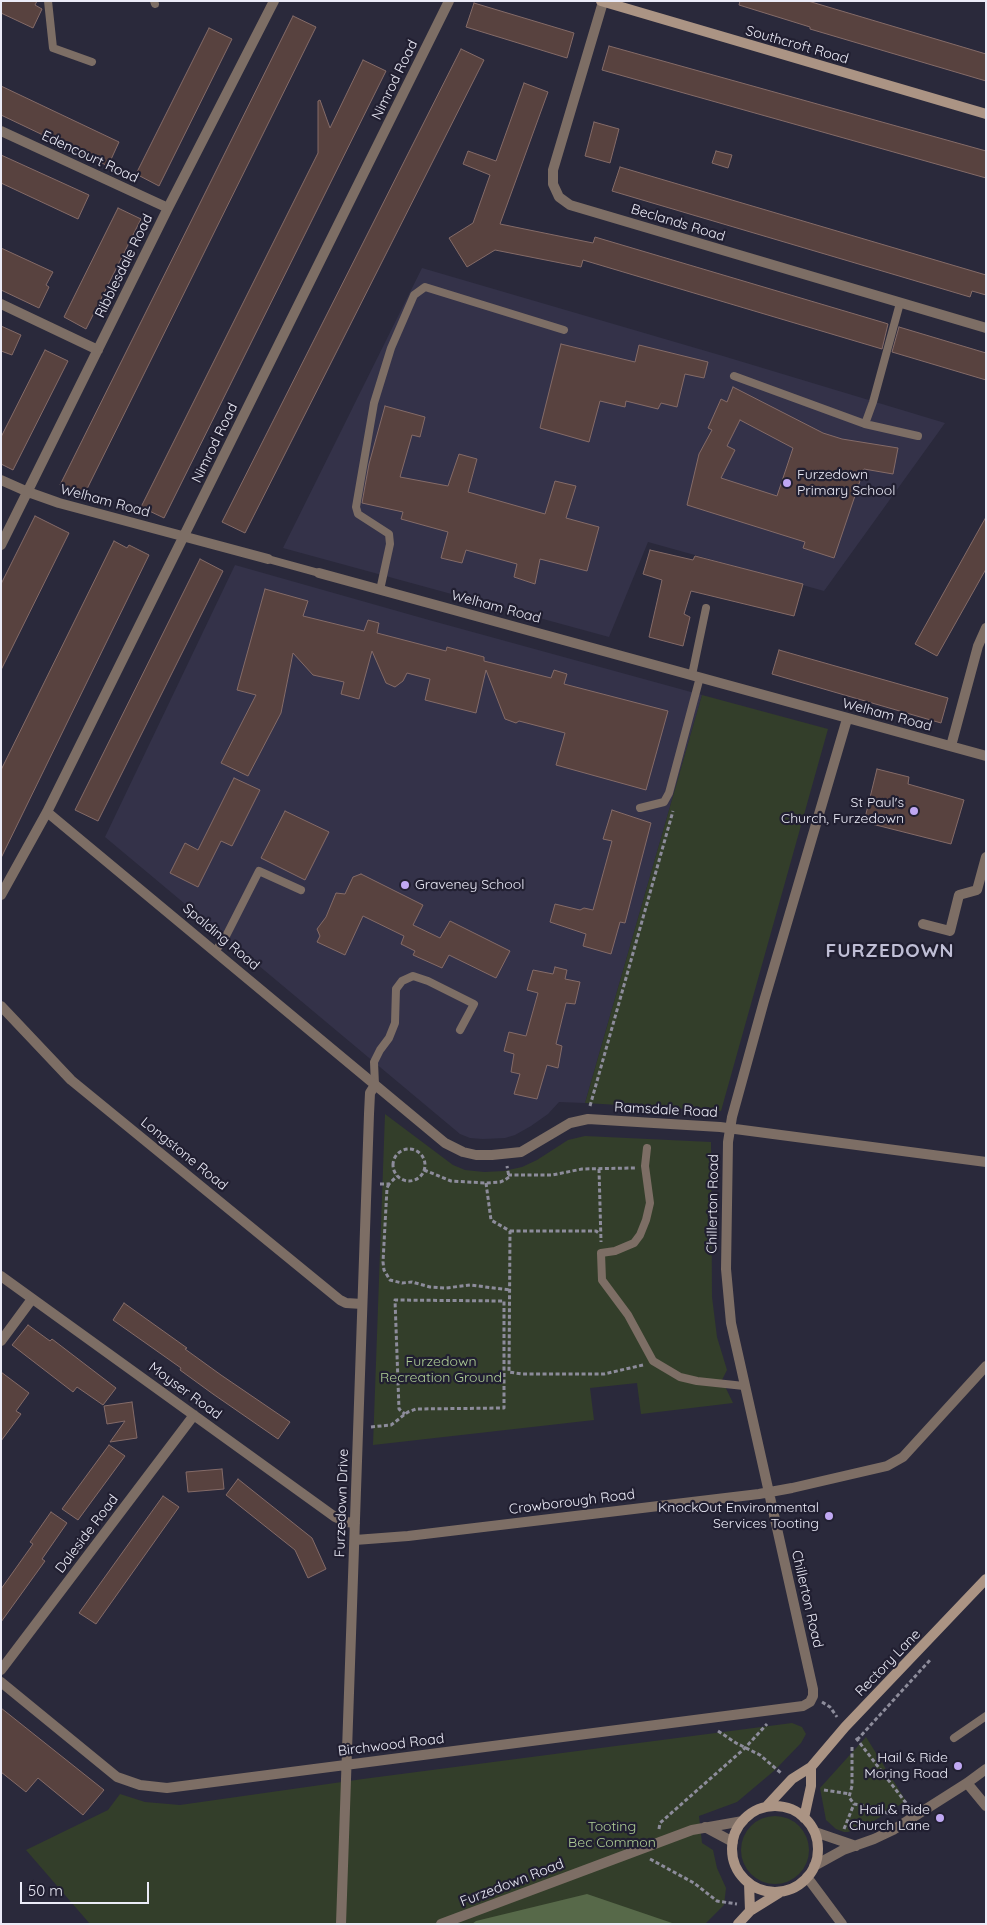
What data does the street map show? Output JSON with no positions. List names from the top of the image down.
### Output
{
  "streets": {
    "main road": ["Southcroft Road", "Rectory Lane"],
    "street": [
      "Nimrod Road",
      "Edencourt Road",
      "Beclands Road",
      "Ribblesdale Road",
      "Welham Road",
      "Spalding Road",
      "Ramsdale Road",
      "Longstone Road",
      "Chillerton Road",
      "Moyser Road",
      "Crowborough Road",
      "Furzedown Drive",
      "Daleside Road",
      "Birchwood Road",
      "Furzedown Road"
    ]
  },
  "crossings": [
    ["Southcroft Road", "Beclands Road"],
    ["Nimrod Road", "Welham Road"],
    ["Nimrod Road", "Spalding Road"],
    ["Edencourt Road", "Ribblesdale Road"],
    ["Ribblesdale Road", "Welham Road"],
    ["Welham Road", "Chillerton Road"],
    ["Spalding Road", "Ramsdale Road"],
    ["Spalding Road", "Furzedown Drive"],
    ["Ramsdale Road", "Chillerton Road"],
    ["Ramsdale Road", "Furzedown Drive"],
    ["Longstone Road", "Furzedown Drive"],
    ["Chillerton Road", "Crowborough Road"],
    ["Chillerton Road", "Birchwood Road"],
    ["Moyser Road", "Furzedown Drive"],
    ["Moyser Road", "Daleside Road"],
    ["Crowborough Road", "Furzedown Drive"],
    ["Furzedown Drive", "Birchwood Road"],
    ["Rectory Lane", "Furzedown Road"]
  ],
  "districts": ["FURZEDOWN"],
  "parks": ["Furzedown Recreation Ground", "Tooting Bec Common"],
  "places": [
    "Furzedown Primary School",
    "St Paul's Church, Furzedown",
    "Graveney School",
    "KnockOut Environmental Services Tooting",
    "Hail & Ride Moring Road",
    "Hail & Ride Church Lane"
  ],
  "scale_bar": "50 m"
}
